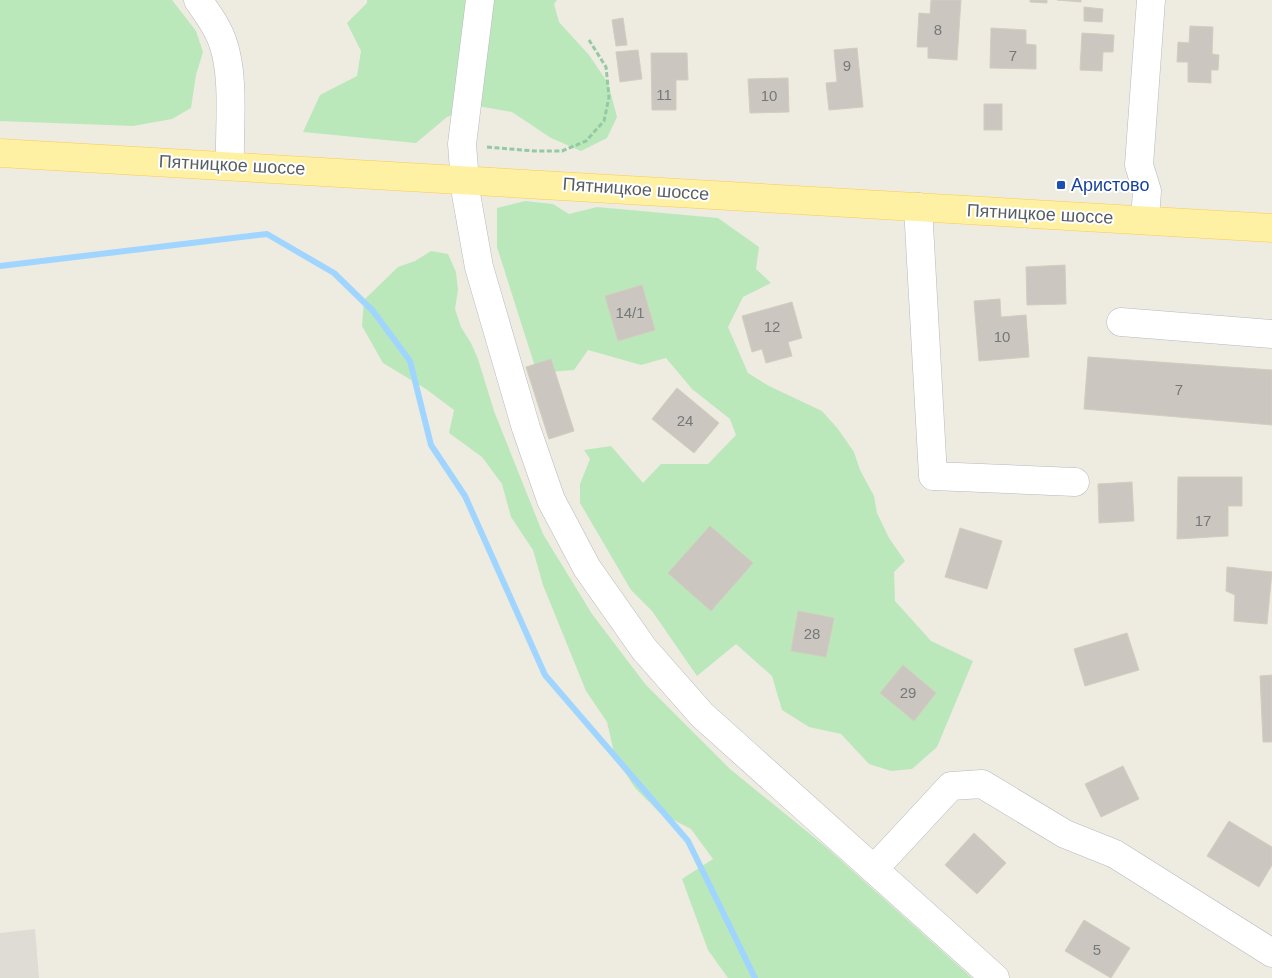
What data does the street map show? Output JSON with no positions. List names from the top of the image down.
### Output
{
  "streets": {
    "main road": ["Пятницкое шоссе"]
  },
  "places": {
    "transit": ["Аристово"]
  },
  "house_numbers": [
    "8",
    "7",
    "9",
    "11",
    "10",
    "14/1",
    "12",
    "10",
    "7",
    "24",
    "17",
    "28",
    "29",
    "5"
  ]
}
